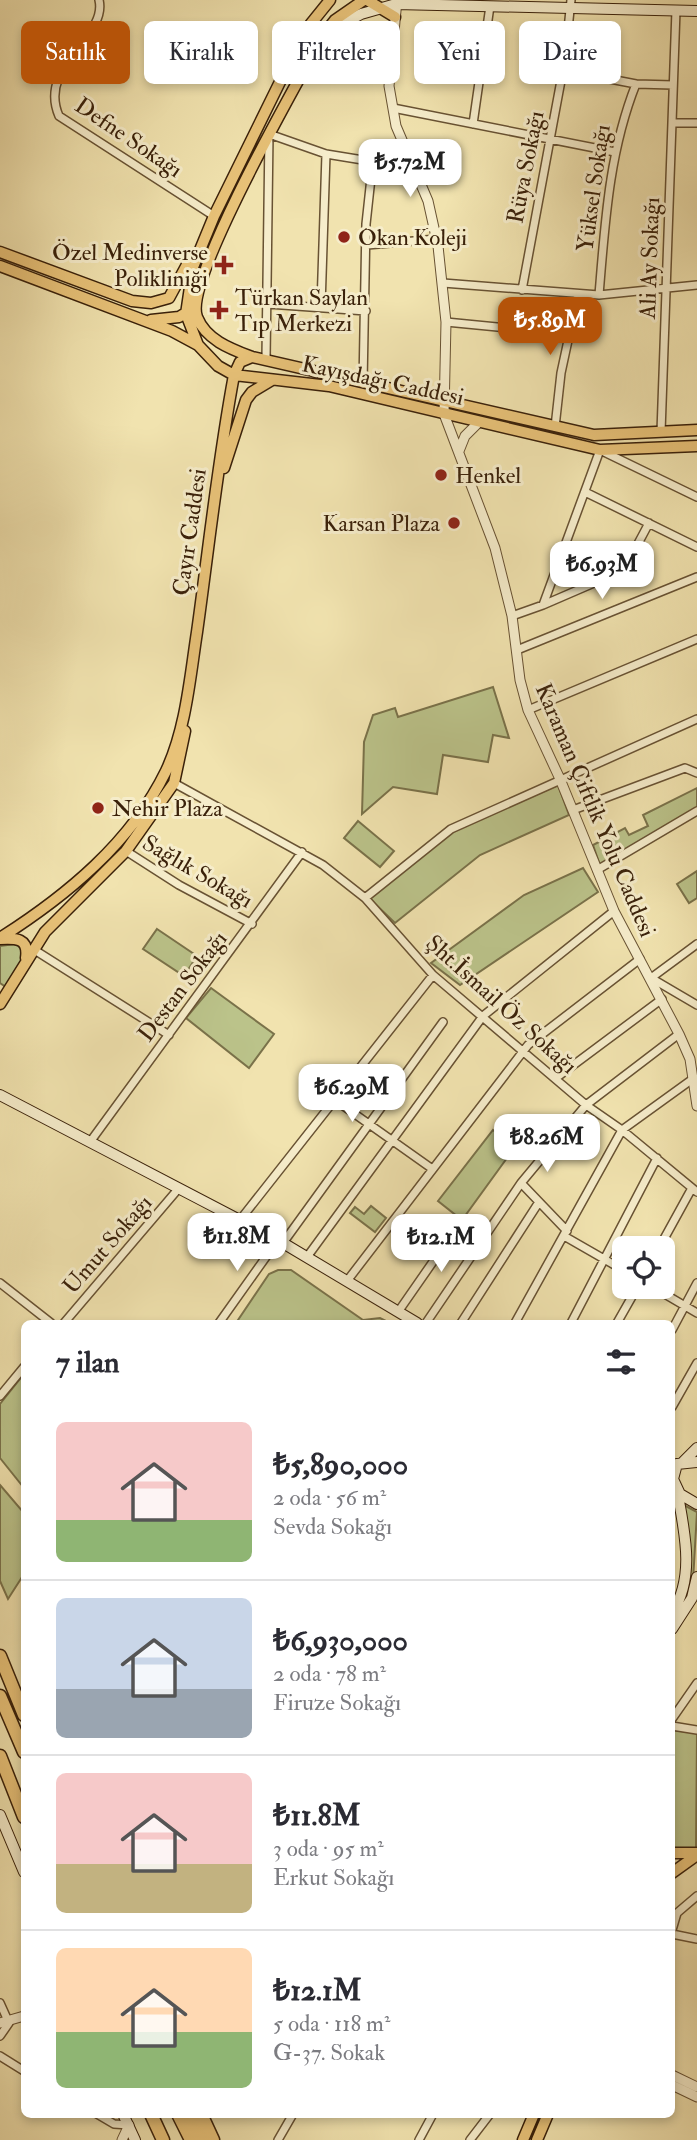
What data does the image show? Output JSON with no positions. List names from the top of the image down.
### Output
{
  "streets": {
    "main road": ["Kayışdağı Caddesi", "Çayır Caddesi"],
    "street": [
      "Defne Sokağı",
      "Rüya Sokağı",
      "Yüksel Sokağı",
      "Ali Ay Sokağı",
      "Karaman Çiftlik Yolu Caddesi",
      "Sağlık Sokağı",
      "Destan Sokağı",
      "Şht.İsmail Öz Sokağı",
      "Umut Sokağı"
    ]
  },
  "crossings": [
    ["Ali Ay Sokağı", "Kayışdağı Caddesi"],
    ["Kayışdağı Caddesi", "Çayır Caddesi"],
    ["Kayışdağı Caddesi", "Karaman Çiftlik Yolu Caddesi"],
    ["Çayır Caddesi", "Sağlık Sokağı"],
    ["Çayır Caddesi", "Şht.İsmail Öz Sokağı"],
    ["Sağlık Sokağı", "Destan Sokağı"],
    ["Destan Sokağı", "Şht.İsmail Öz Sokağı"]
  ],
  "places": {
    "other": [
      "Okan Koleji",
      "Henkel",
      "Karsan Plaza",
      "Nehir Plaza"
    ],
    "health": ["Özel Medinverse Polikliniği", "Türkan Saylan Tıp Merkezi"]
  },
  "page": {
    "chip": [
      "Satılık",
      "Kiralık",
      "Filtreler",
      "Yeni",
      "Daire"
    ],
    "price": [
      "₺5.72M",
      "₺5.89M",
      "₺6.93M",
      "₺6.29M",
      "₺8.26M",
      "₺11.8M",
      "₺12.1M"
    ],
    "heading": "7 ilan",
    "list": [
      {
        "name": "₺5,890,000",
        "note": "2 oda · 56 m² · Sevda Sokağı"
      },
      {
        "name": "₺6,930,000",
        "note": "2 oda · 78 m² · Firuze Sokağı"
      },
      {
        "name": "₺11.8M",
        "note": "3 oda · 95 m² · Erkut Sokağı"
      },
      {
        "name": "₺12.1M",
        "note": "5 oda · 118 m² · G-37. Sokak"
      }
    ]
  }
}
